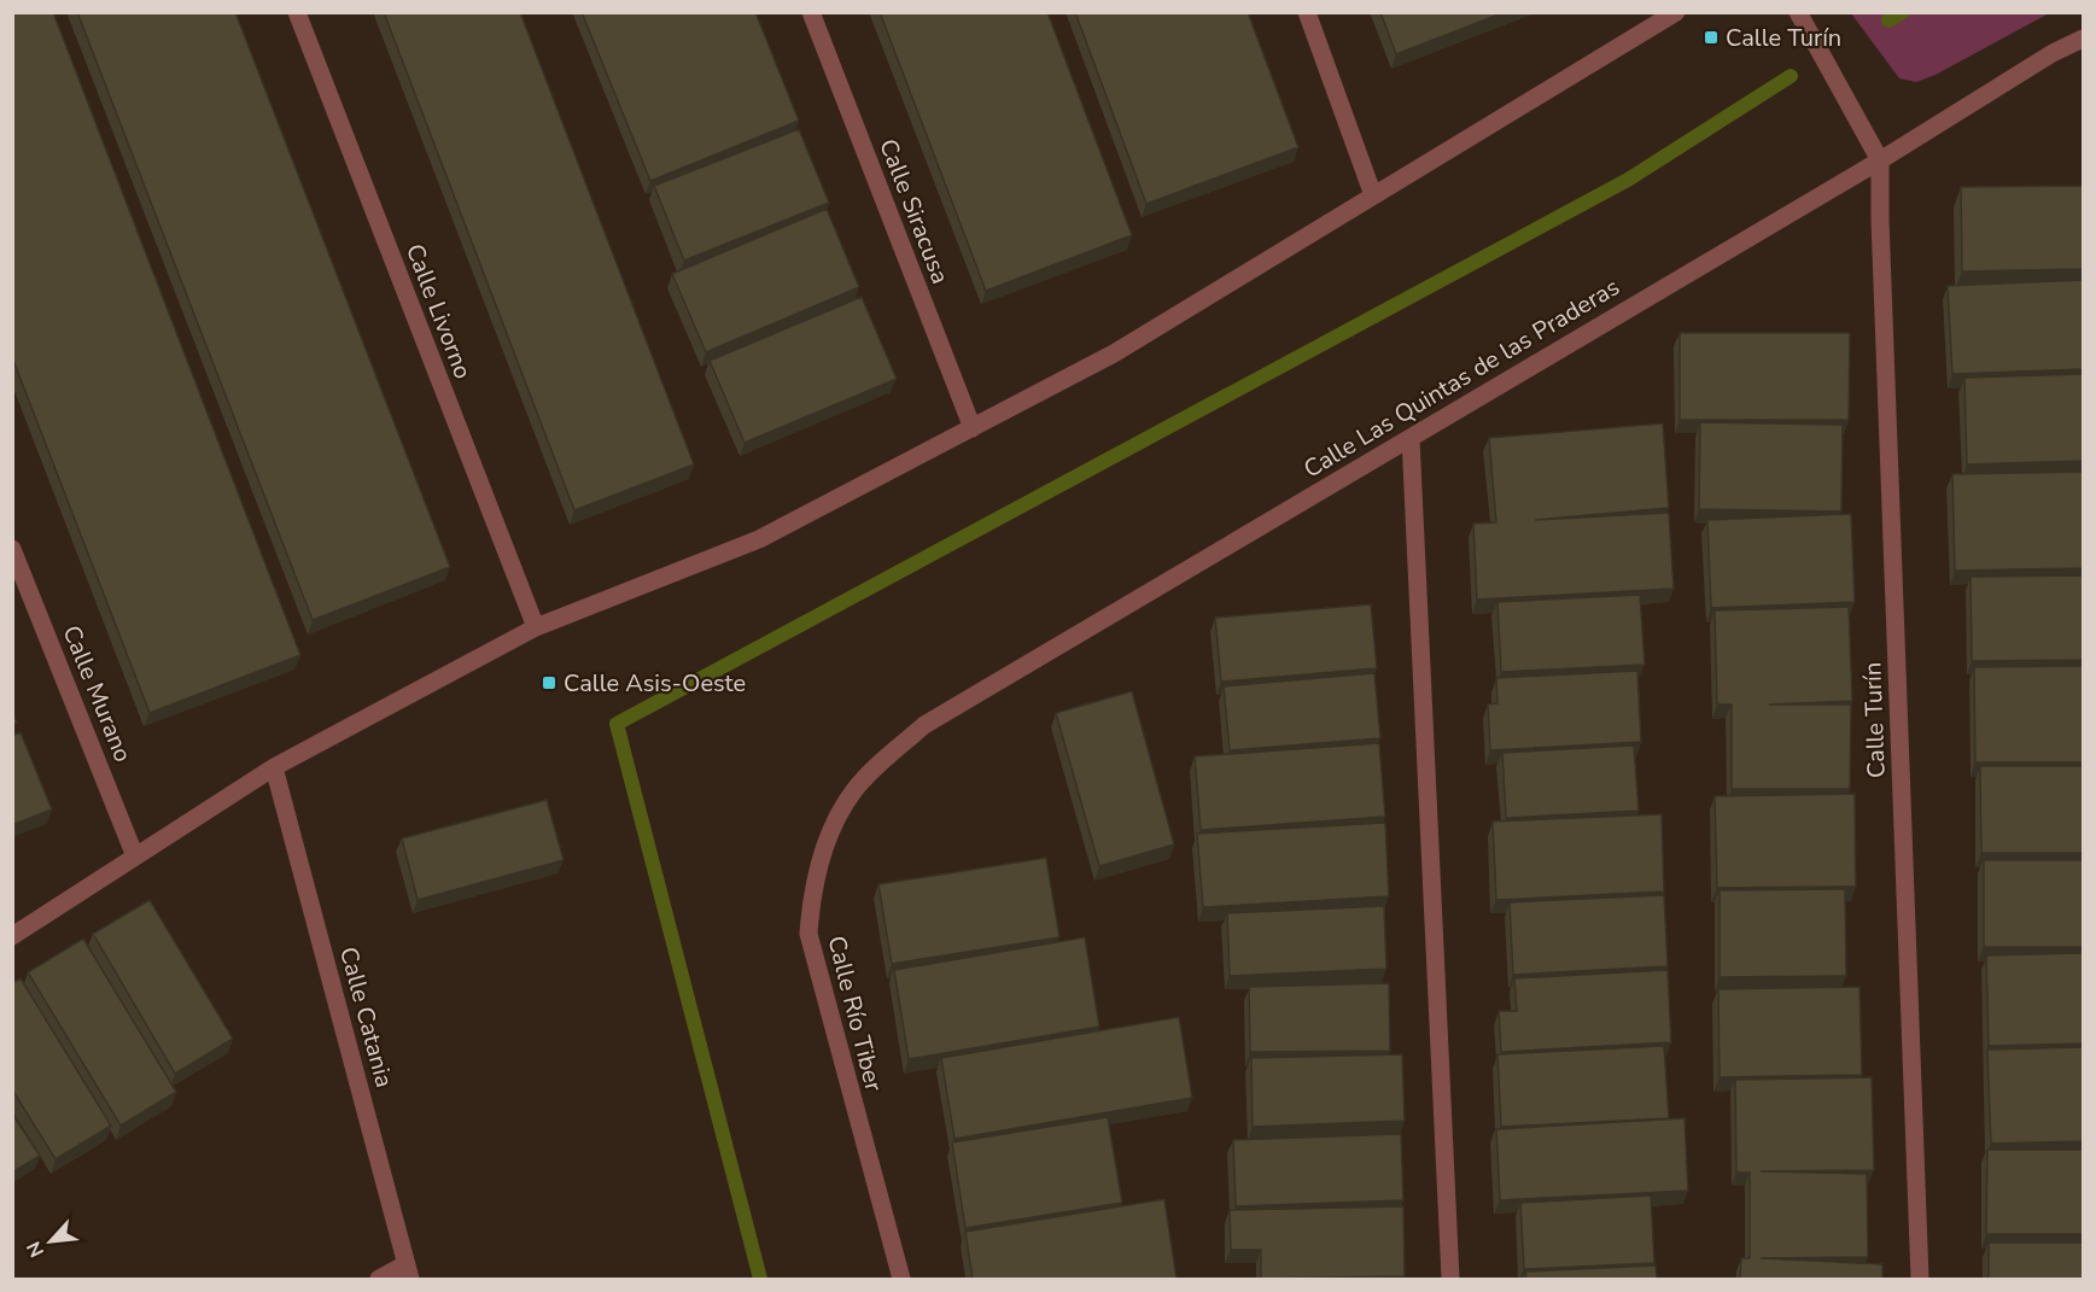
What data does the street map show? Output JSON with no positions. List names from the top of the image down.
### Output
{
  "streets": {
    "street": [
      "Calle Siracusa",
      "Calle Livorno",
      "Calle Las Quintas de las Praderas",
      "Calle Murano",
      "Calle Turín",
      "Calle Río Tiber",
      "Calle Catania"
    ]
  },
  "crossings": [
    ["Calle Las Quintas de las Praderas", "Calle Turín"],
    ["Calle Las Quintas de las Praderas", "Calle Río Tiber"]
  ],
  "places": {
    "transit": ["Calle Turín", "Calle Asis-Oeste"]
  },
  "north": "bottom left"
}
